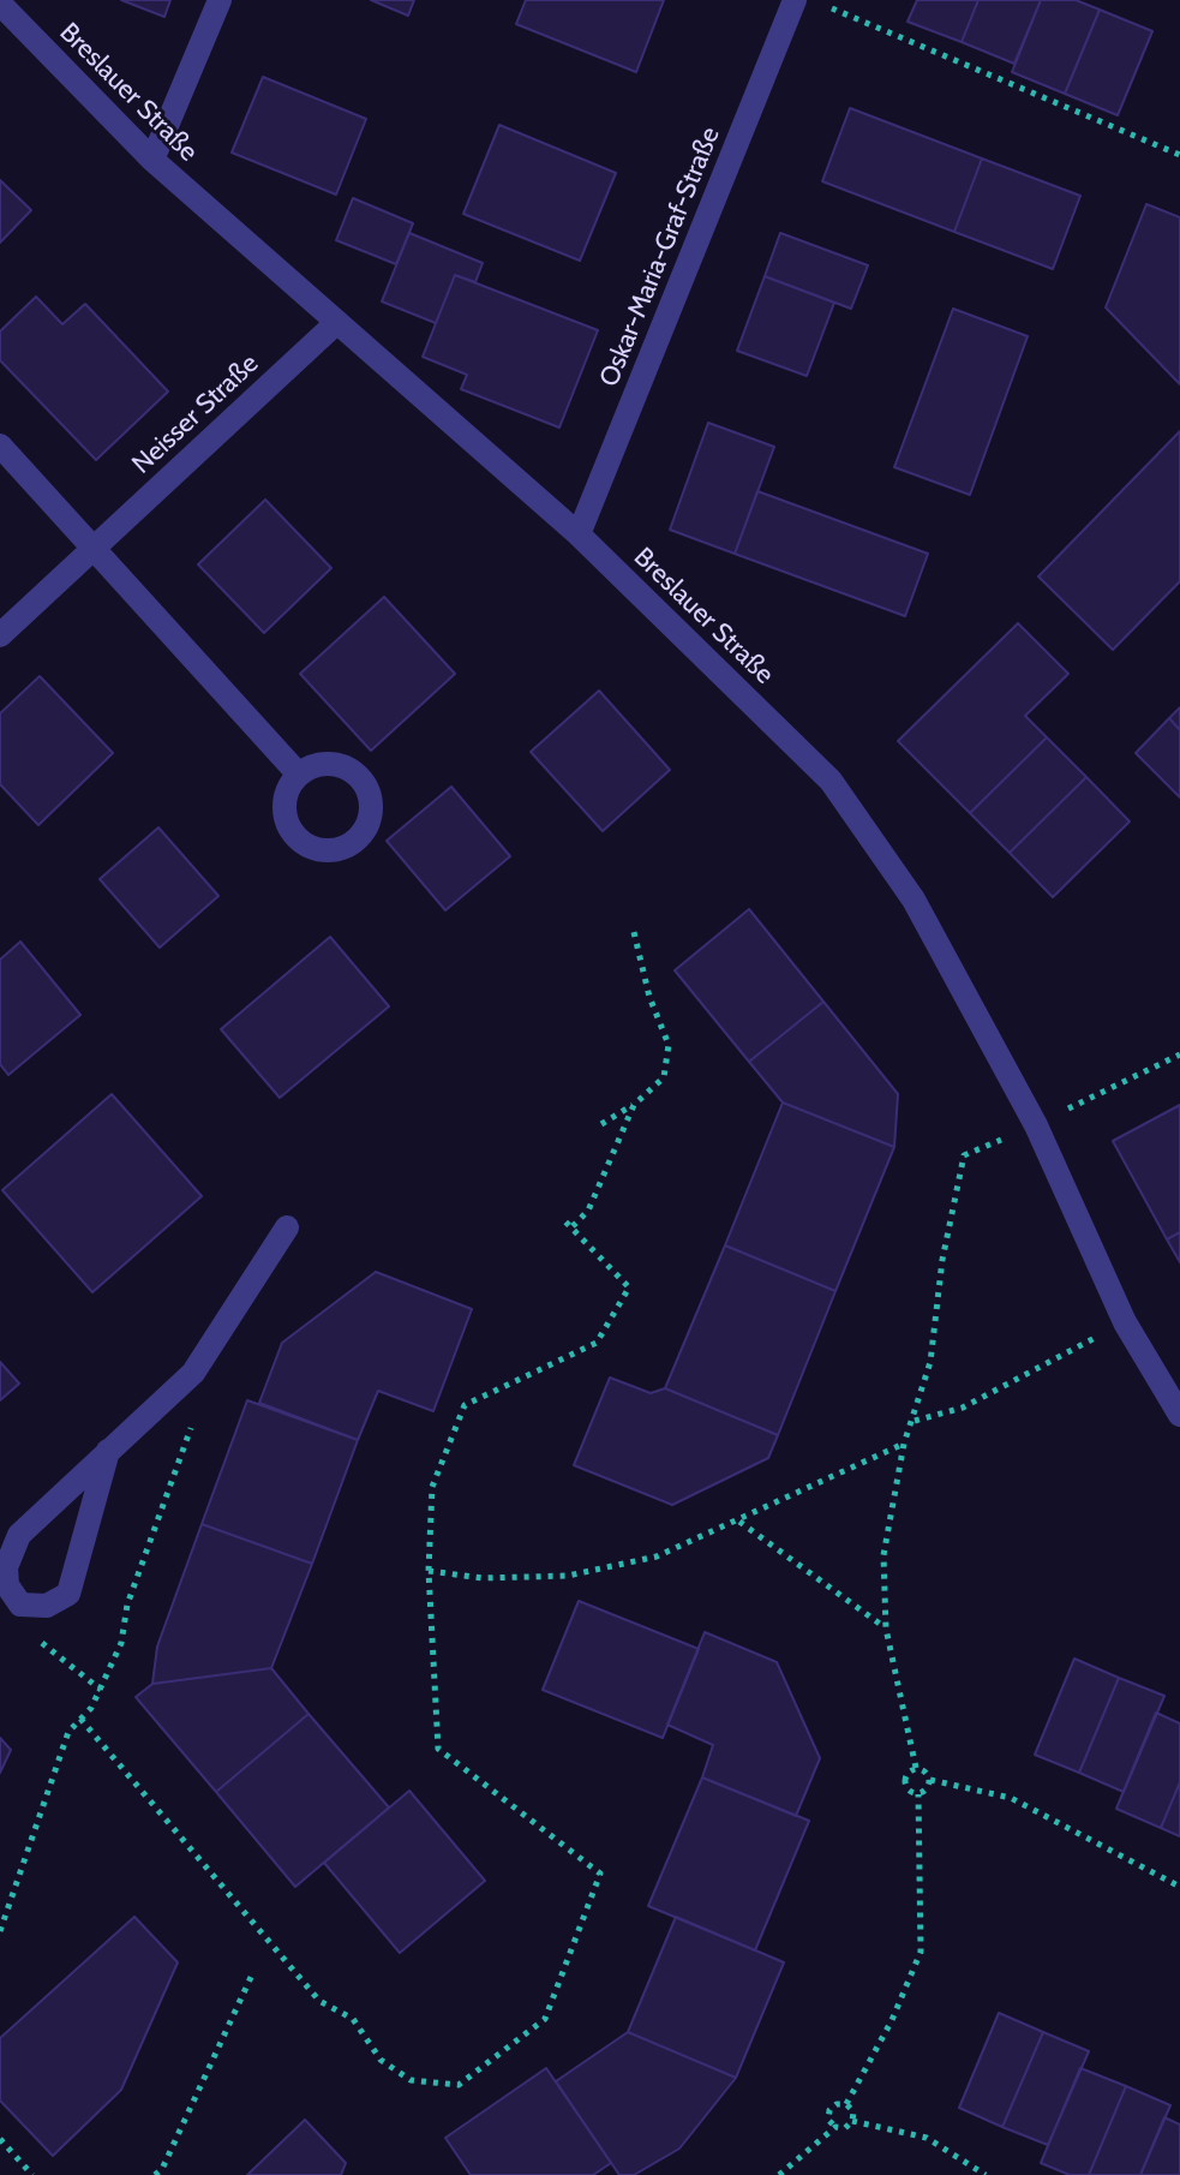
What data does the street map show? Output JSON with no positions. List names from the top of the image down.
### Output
{
  "streets": {
    "street": ["Breslauer Straße", "Oskar-Maria-Graf-Straße", "Neisser Straße"]
  },
  "crossings": [
    ["Breslauer Straße", "Oskar-Maria-Graf-Straße"],
    ["Breslauer Straße", "Neisser Straße"]
  ]
}
